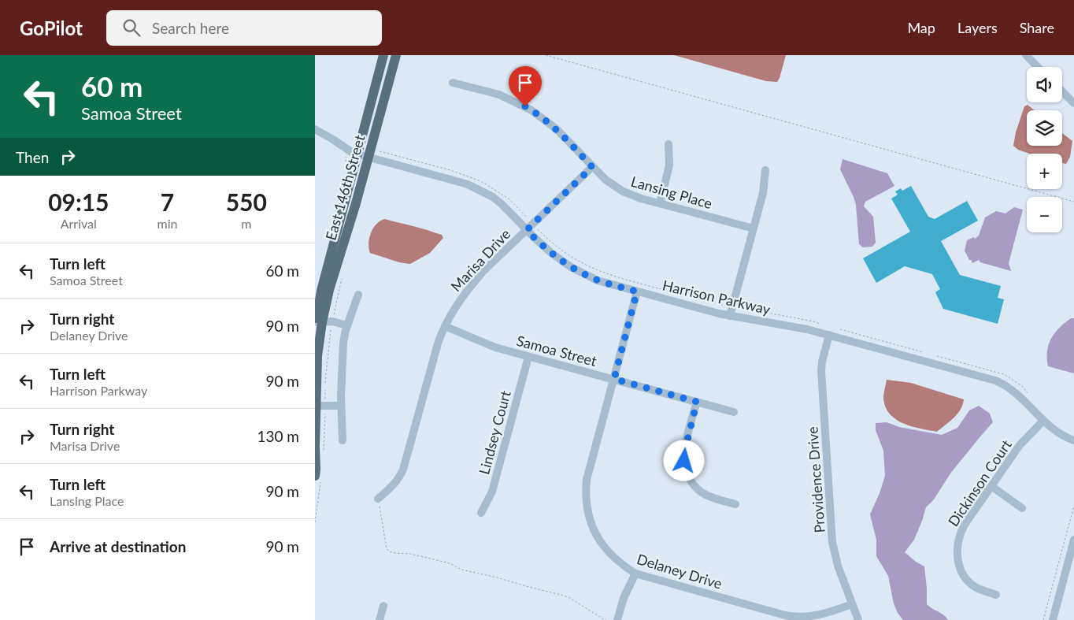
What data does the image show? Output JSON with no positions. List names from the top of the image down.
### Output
{
  "streets": {
    "main road": ["East 146th Street"],
    "street": [
      "Lansing Place",
      "Marisa Drive",
      "Harrison Parkway",
      "Samoa Street",
      "Lindsey Court",
      "Providence Drive",
      "Dickinson Court",
      "Delaney Drive"
    ]
  },
  "crossings": [
    ["East 146th Street", "Harrison Parkway"],
    ["Lansing Place", "Marisa Drive"],
    ["Marisa Drive", "Harrison Parkway"],
    ["Marisa Drive", "Samoa Street"],
    ["Harrison Parkway", "Providence Drive"],
    ["Harrison Parkway", "Dickinson Court"],
    ["Harrison Parkway", "Delaney Drive"],
    ["Samoa Street", "Lindsey Court"],
    ["Samoa Street", "Delaney Drive"],
    ["Providence Drive", "Delaney Drive"]
  ],
  "page": {
    "header": "GoPilot",
    "search": "Search here",
    "nav": ["Map", "Layers", "Share"],
    "turn": ["60 m", "Samoa Street"],
    "map_buttons": ["+", "−"],
    "then": "Then",
    "eta": [
      "09:15",
      "Arrival",
      "7",
      "min",
      "550",
      "m"
    ],
    "list": [
      {
        "name": "Turn left",
        "note": "Samoa Street",
        "value": "60 m"
      },
      {
        "name": "Turn right",
        "note": "Delaney Drive",
        "value": "90 m"
      },
      {
        "name": "Turn left",
        "note": "Harrison Parkway",
        "value": "90 m"
      },
      {
        "name": "Turn right",
        "note": "Marisa Drive",
        "value": "130 m"
      },
      {
        "name": "Turn left",
        "note": "Lansing Place",
        "value": "90 m"
      },
      {
        "name": "Arrive at destination",
        "value": "90 m"
      }
    ]
  }
}
